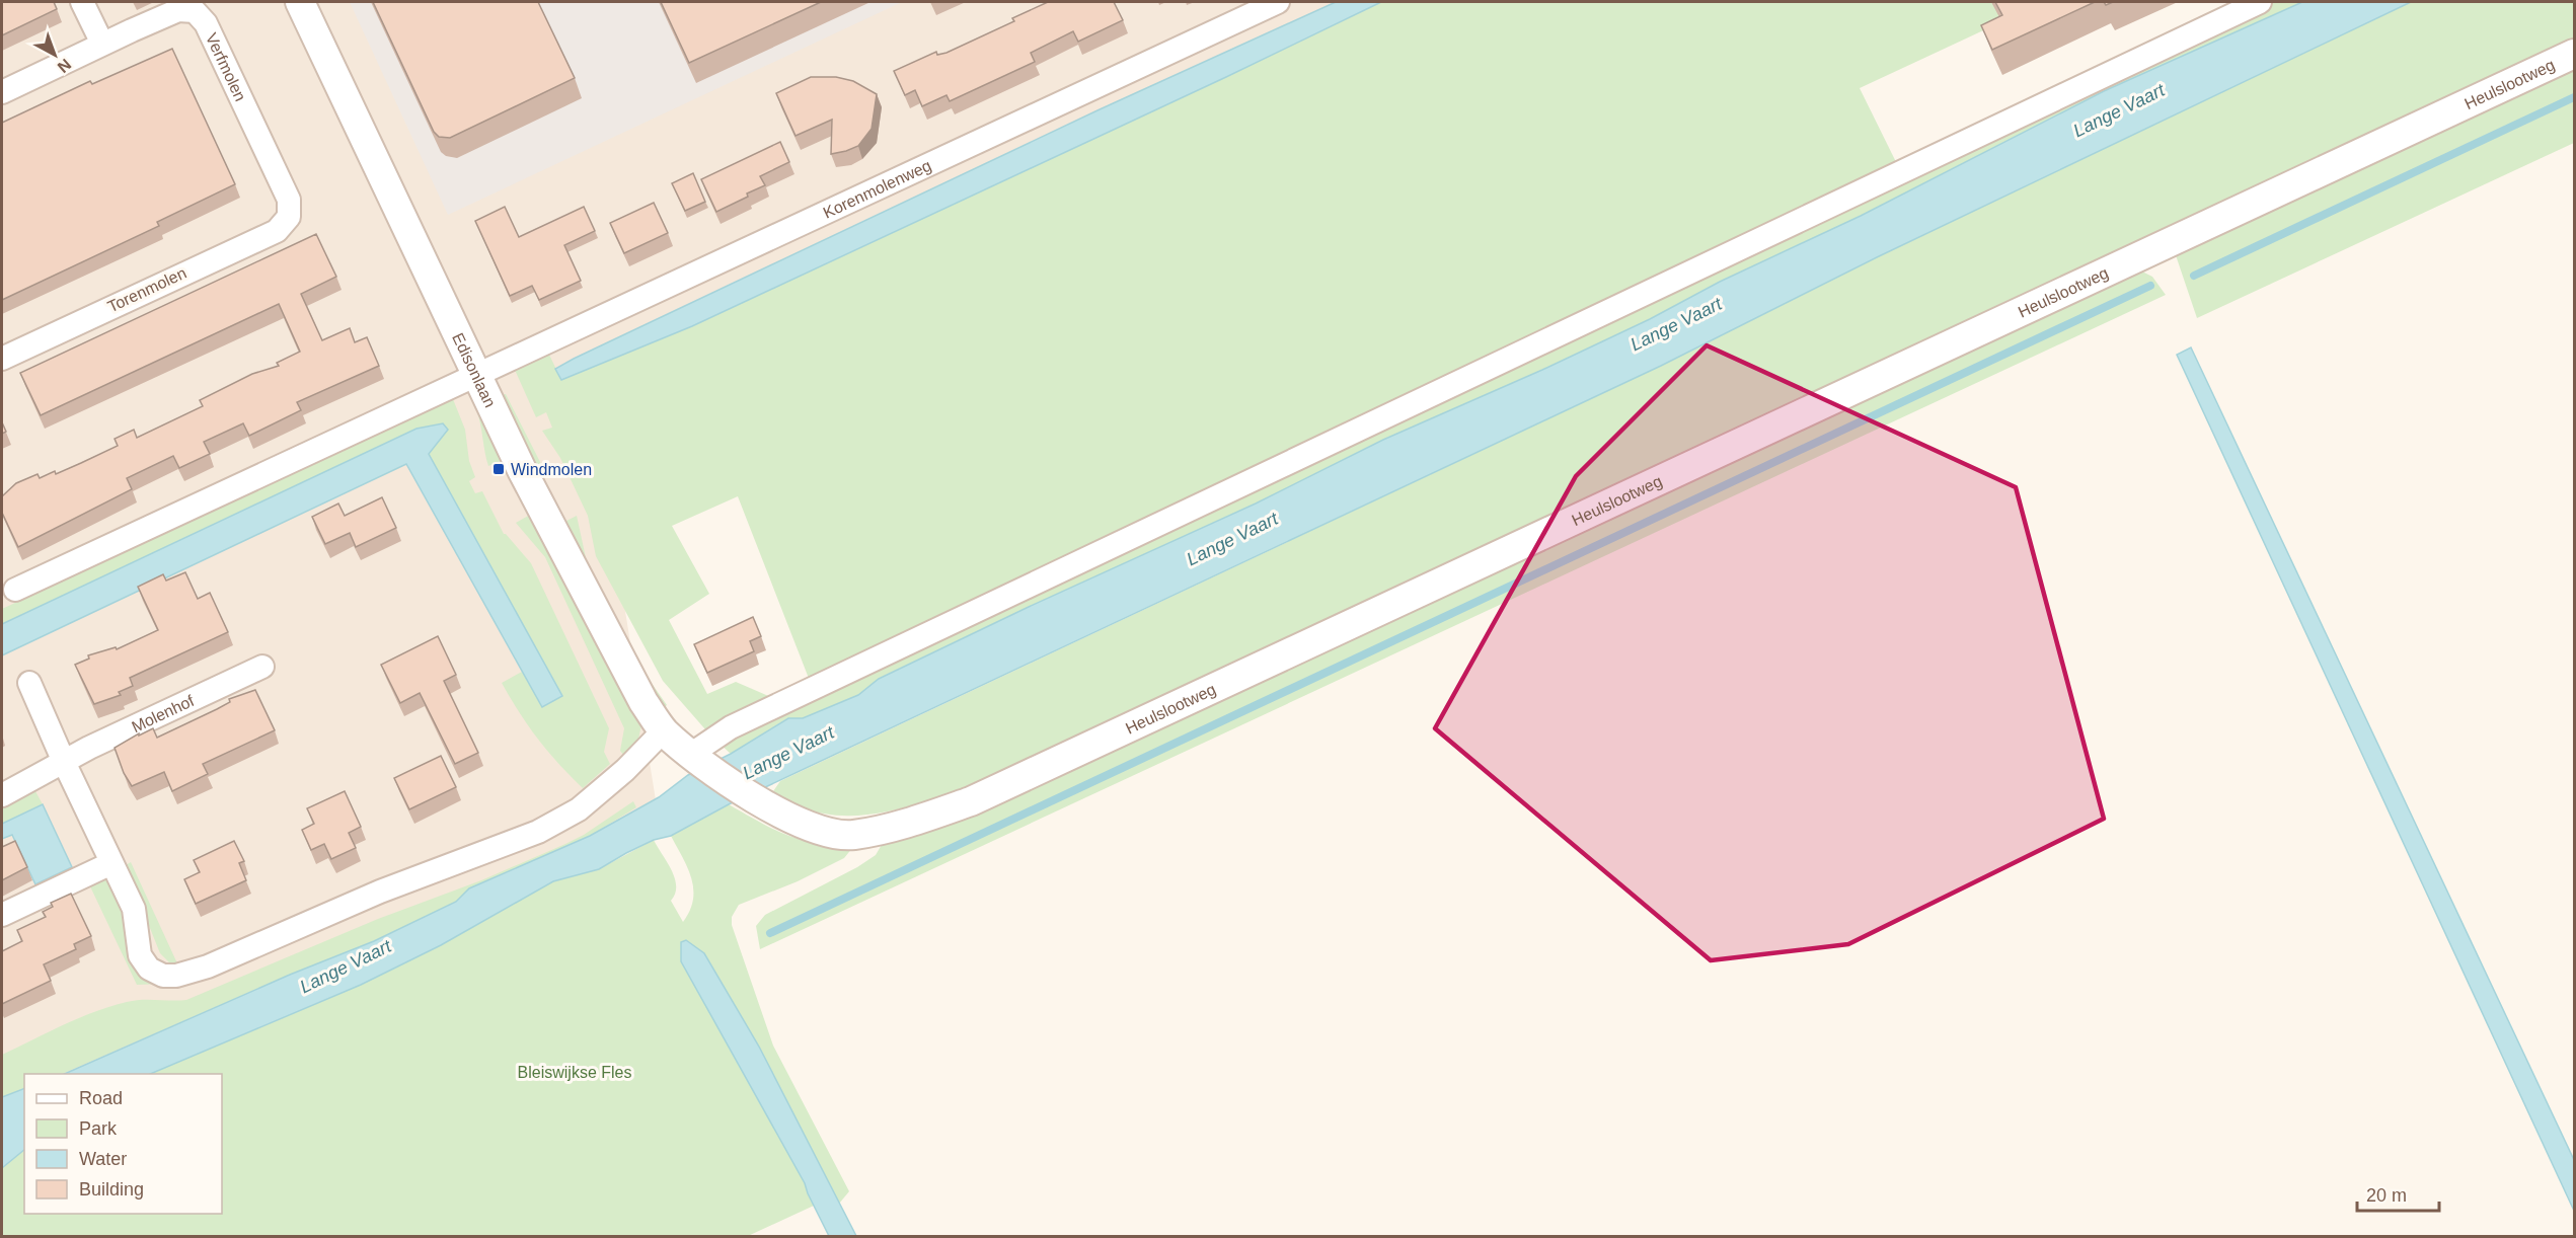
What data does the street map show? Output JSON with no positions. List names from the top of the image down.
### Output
{
  "streets": {
    "street": [
      "Verfmolen",
      "Heulslootweg",
      "Korenmolenweg",
      "Torenmolen",
      "Edisonlaan",
      "Molenhof"
    ]
  },
  "crossings": [
    ["Verfmolen", "Torenmolen"],
    ["Heulslootweg", "Edisonlaan"],
    ["Korenmolenweg", "Edisonlaan"]
  ],
  "water": ["Lange Vaart"],
  "parks": ["Bleiswijkse Fles"],
  "places": {
    "transit": ["Windmolen"]
  },
  "legend": [
    "Road",
    "Park",
    "Water",
    "Building"
  ],
  "scale_bar": "20 m",
  "north": "bottom right"
}
